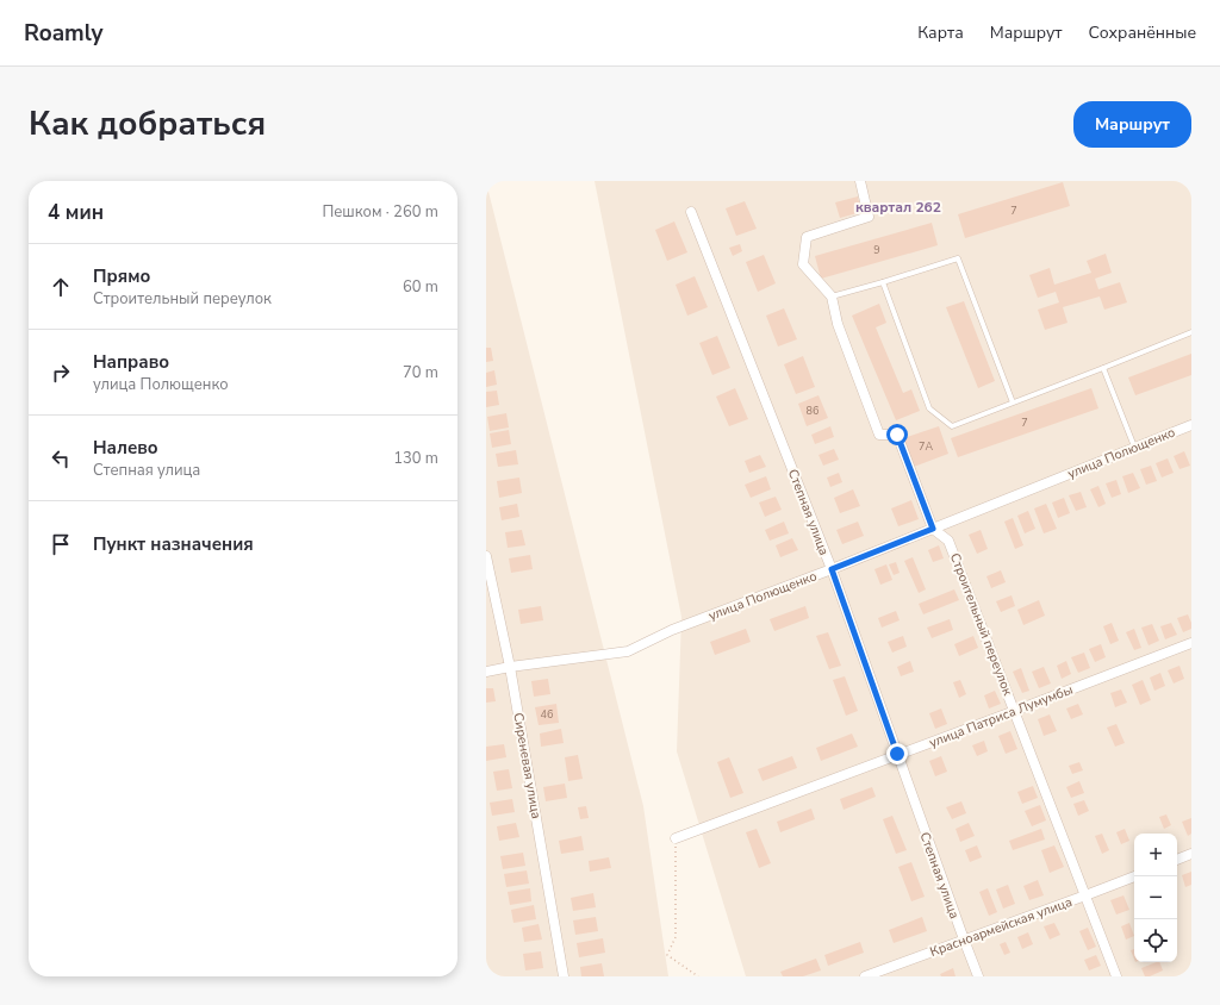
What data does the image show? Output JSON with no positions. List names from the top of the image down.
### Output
{
  "streets": {
    "street": [
      "улица Полющенко",
      "Степная улица",
      "Строительный переулок",
      "улица Патриса Лумумбы",
      "Сиреневая улица",
      "Красноармейская улица"
    ]
  },
  "crossings": [
    ["улица Полющенко", "Степная улица"],
    ["улица Полющенко", "Строительный переулок"],
    ["улица Полющенко", "Сиреневая улица"],
    ["Степная улица", "улица Патриса Лумумбы"],
    ["Степная улица", "Красноармейская улица"],
    ["Строительный переулок", "улица Патриса Лумумбы"],
    ["Строительный переулок", "Красноармейская улица"]
  ],
  "districts": ["квартал 262"],
  "house_numbers": [
    "7",
    "9",
    "86",
    "7",
    "7А",
    "46"
  ],
  "page": {
    "header": "Roamly",
    "nav": ["Карта", "Маршрут", "Сохранённые"],
    "title": "Как добраться",
    "buttons": "Маршрут",
    "heading": ["4 мин", "Пешком · 260 m"],
    "list": [
      ["Прямо", "Строительный переулок", "60 m"],
      ["Направо", "улица Полющенко", "70 m"],
      ["Налево", "Степная улица", "130 m"],
      "Пункт назначения"
    ],
    "map_buttons": ["+", "−"]
  }
}
